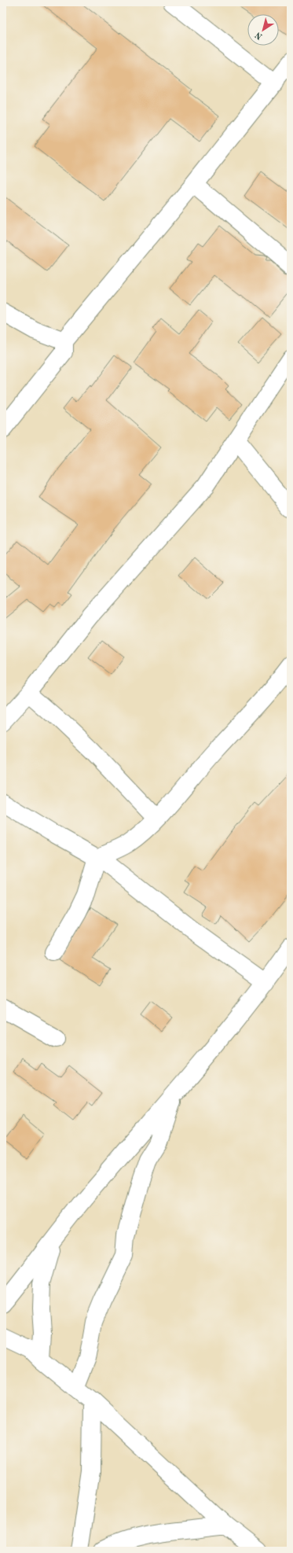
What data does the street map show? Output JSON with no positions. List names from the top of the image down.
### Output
{
  "north": "bottom left"
}
